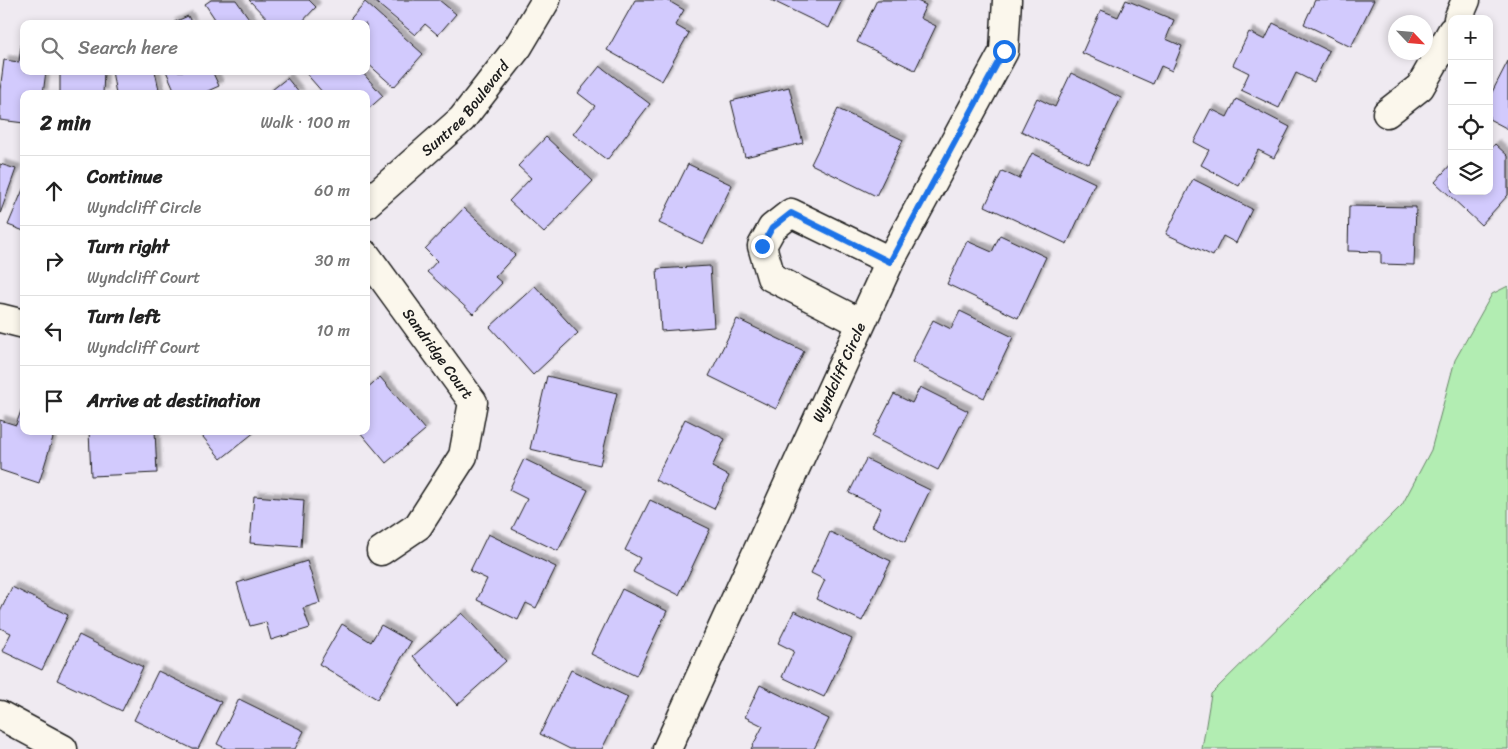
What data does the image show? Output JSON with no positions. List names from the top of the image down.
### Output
{
  "streets": {
    "street": ["Suntree Boulevard", "Sandridge Court", "Wyndcliff Circle"]
  },
  "north": "bottom right",
  "page": {
    "map_buttons": ["+", "−"],
    "search": "Search here",
    "heading": ["2 min", "Walk · 100 m"],
    "list": [
      ["Continue", "Wyndcliff Circle", "60 m"],
      ["Turn right", "Wyndcliff Court", "30 m"],
      ["Turn left", "Wyndcliff Court", "10 m"],
      "Arrive at destination"
    ]
  }
}
